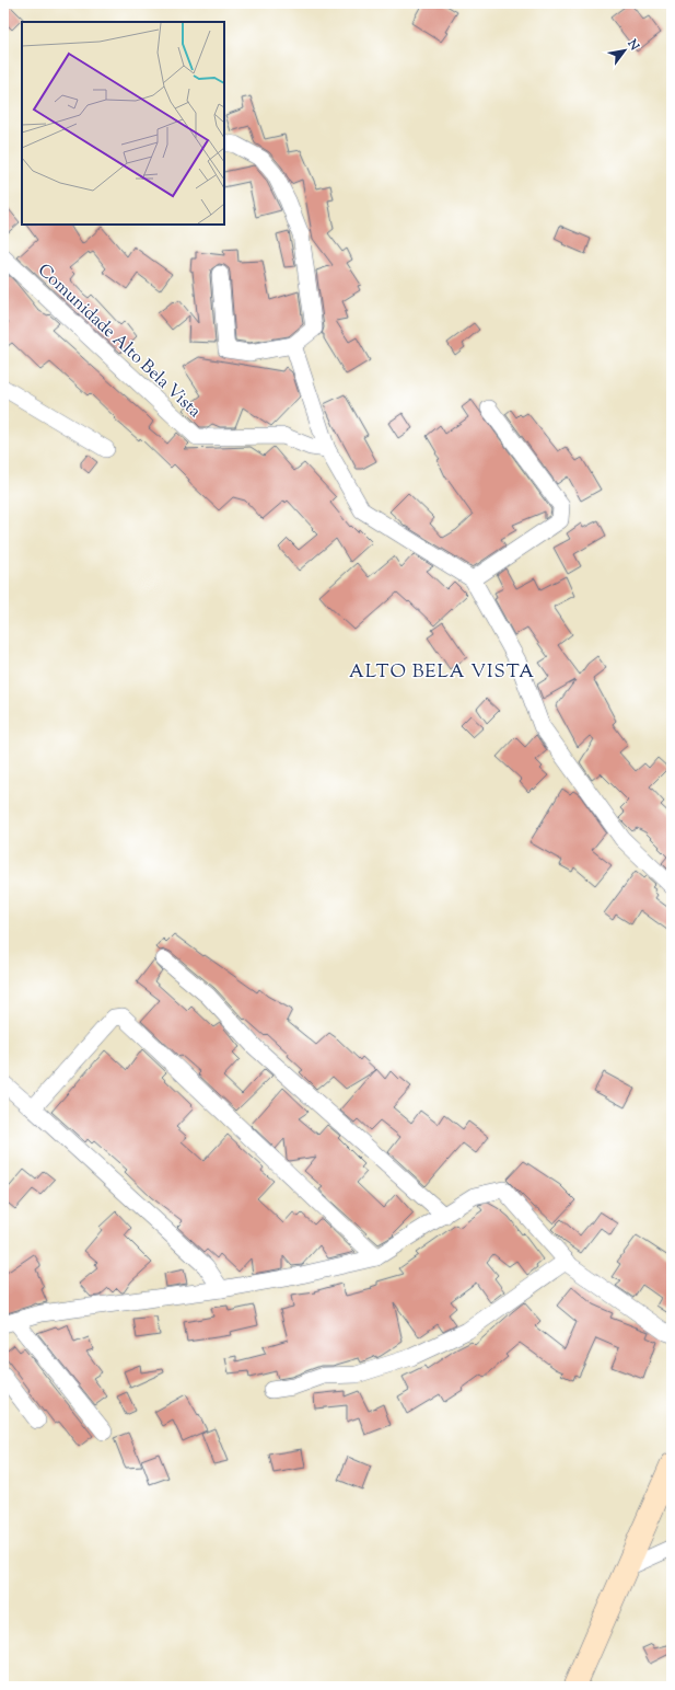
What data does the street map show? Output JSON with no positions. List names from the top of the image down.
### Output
{
  "streets": {
    "street": ["Comunidade Alto Bela Vista"]
  },
  "districts": ["ALTO BELA VISTA"],
  "north": "top right"
}
